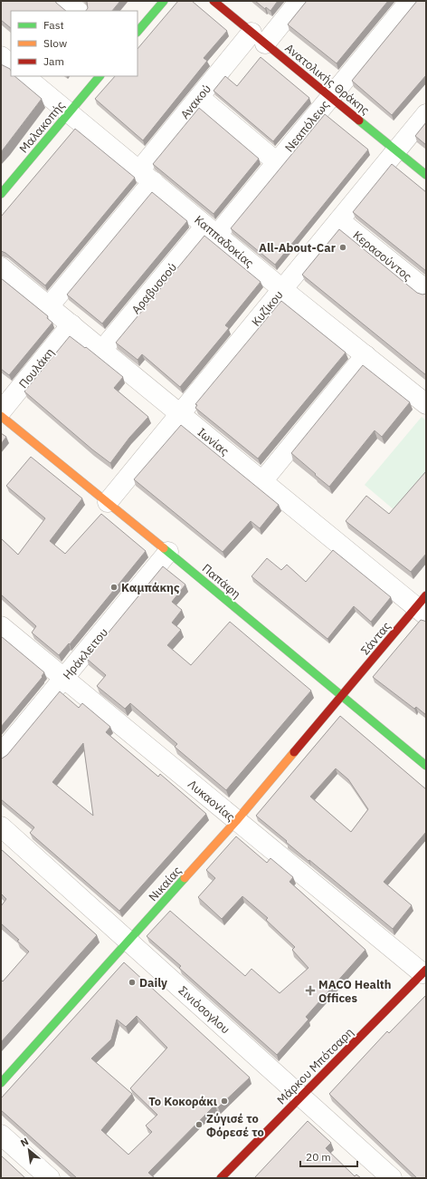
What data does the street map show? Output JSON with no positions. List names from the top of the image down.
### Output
{
  "streets": {
    "street": [
      "Ανατολικής Θράκης",
      "Ανακού",
      "Νεαπόλεως",
      "Μαλακοπής",
      "Καππαδοκίας",
      "Κερασούντος",
      "Αραβυσσού",
      "Κυζίκου",
      "Πουλάκη",
      "Ιωνίας",
      "Παπάφη",
      "Σάντας",
      "Ηράκλειτου",
      "Λυκαονίας",
      "Νικαίας",
      "Σινιόσογλου",
      "Μάρκου Μπότσαρη"
    ]
  },
  "crossings": [
    ["Ανατολικής Θράκης", "Ανακού"],
    ["Ανατολικής Θράκης", "Νεαπόλεως"],
    ["Ανατολικής Θράκης", "Κυζίκου"],
    ["Ανακού", "Καππαδοκίας"],
    ["Ανακού", "Ιωνίας"],
    ["Νεαπόλεως", "Καππαδοκίας"],
    ["Νεαπόλεως", "Αραβυσσού"],
    ["Μαλακοπής", "Καππαδοκίας"],
    ["Καππαδοκίας", "Αραβυσσού"],
    ["Καππαδοκίας", "Κυζίκου"],
    ["Κερασούντος", "Κυζίκου"],
    ["Αραβυσσού", "Ιωνίας"],
    ["Κυζίκου", "Ιωνίας"],
    ["Κυζίκου", "Παπάφη"],
    ["Πουλάκη", "Ιωνίας"],
    ["Ιωνίας", "Σάντας"],
    ["Παπάφη", "Σάντας"],
    ["Παπάφη", "Ηράκλειτου"],
    ["Παπάφη", "Νικαίας"],
    ["Σάντας", "Νικαίας"],
    ["Ηράκλειτου", "Λυκαονίας"],
    ["Λυκαονίας", "Νικαίας"],
    ["Λυκαονίας", "Μάρκου Μπότσαρη"],
    ["Νικαίας", "Σινιόσογλου"],
    ["Σινιόσογλου", "Μάρκου Μπότσαρη"]
  ],
  "places": {
    "other": [
      "All-About-Car",
      "Καμπάκης",
      "Daily",
      "Το Κοκοράκι",
      "Ζύγισέ το Φόρεσέ το"
    ],
    "health": ["MACO Health Offices"]
  },
  "legend": ["Fast", "Slow", "Jam"],
  "scale_bar": "20 m",
  "north": "top left"
}
